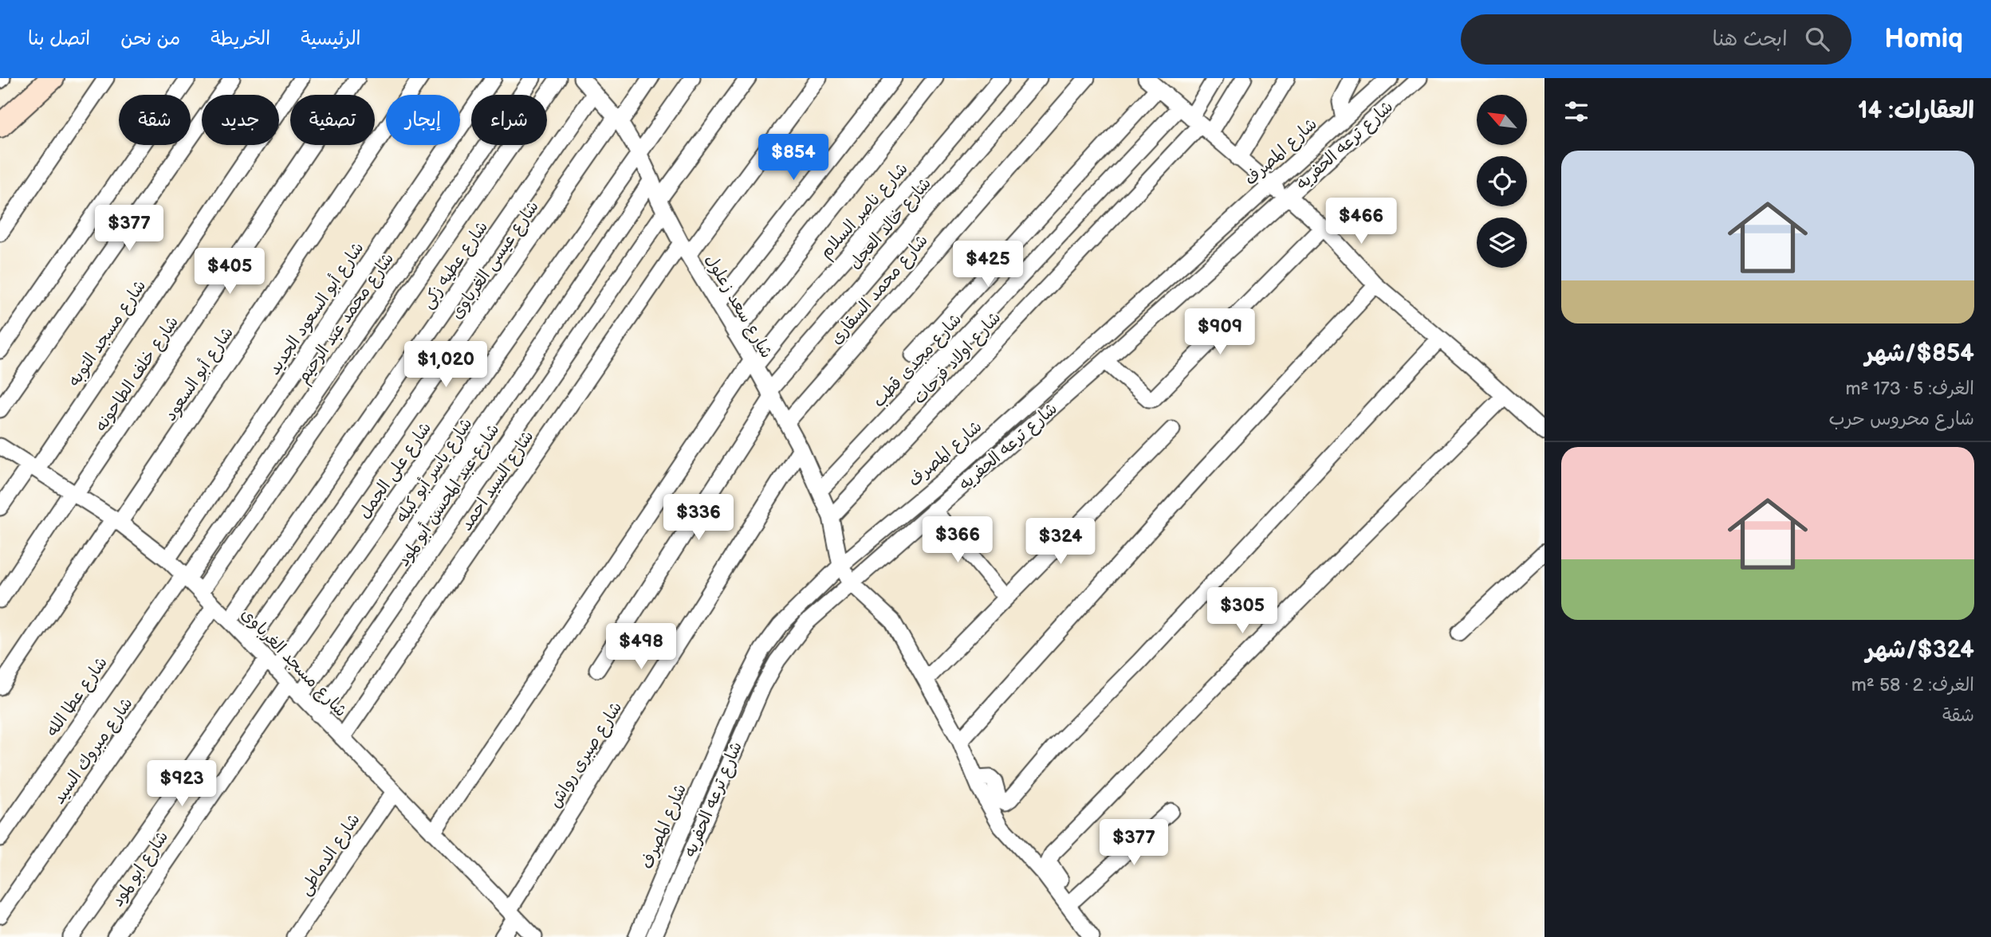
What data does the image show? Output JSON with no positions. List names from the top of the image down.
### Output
{
  "streets": {
    "street": [
      "شارع ترعه الحفريه",
      "شارع المصرف",
      "شارع ناصر السلام",
      "شارع خالد العجل",
      "شارع عيسى الغرباوى",
      "شارع عطيه زكى",
      "شارع محمد السقارى",
      "شارع سعد زعلول",
      "شارع أبو السعود الجديد",
      "شارع محمد عبد الرحيم",
      "شارع مسجد التوبه",
      "شارع اولاد فرحات",
      "شارع مجدى قطب",
      "شارع خلف الطاحونه",
      "شارع أبو السعود",
      "شارع على الجمل",
      "شارع ياسر أبو كيله",
      "شارع السيد احمد",
      "شارع عبد المحسن أبو لمود",
      "شارع مسجد الغرباوى",
      "شارع عطا الله",
      "شارع مبروك السيد",
      "شارع صبرى رواش",
      "شارع الدماطى",
      "شارع ابو لمود"
    ]
  },
  "crossings": [
    ["شارع المصرف", "شارع سعد زعلول"],
    ["شارع ناصر السلام", "شارع سعد زعلول"],
    ["شارع ناصر السلام", "شارع مسجد الغرباوى"],
    ["شارع خالد العجل", "شارع سعد زعلول"],
    ["شارع عيسى الغرباوى", "شارع سعد زعلول"],
    ["شارع عيسى الغرباوى", "شارع مسجد الغرباوى"],
    ["شارع عطيه زكى", "شارع سعد زعلول"],
    ["شارع عطيه زكى", "شارع مسجد الغرباوى"],
    ["شارع محمد السقارى", "شارع سعد زعلول"],
    ["شارع سعد زعلول", "شارع اولاد فرحات"],
    ["شارع سعد زعلول", "شارع مجدى قطب"],
    ["شارع سعد زعلول", "شارع على الجمل"],
    ["شارع سعد زعلول", "شارع ياسر أبو كيله"],
    ["شارع سعد زعلول", "شارع السيد احمد"],
    ["شارع سعد زعلول", "شارع عبد المحسن أبو لمود"],
    ["شارع سعد زعلول", "شارع صبرى رواش"],
    ["شارع أبو السعود الجديد", "شارع مسجد الغرباوى"],
    ["شارع محمد عبد الرحيم", "شارع مسجد الغرباوى"],
    ["شارع محمد عبد الرحيم", "شارع عطا الله"],
    ["شارع مسجد التوبه", "شارع مسجد الغرباوى"],
    ["شارع اولاد فرحات", "شارع مجدى قطب"],
    ["شارع خلف الطاحونه", "شارع مسجد الغرباوى"],
    ["شارع أبو السعود", "شارع مسجد الغرباوى"],
    ["شارع على الجمل", "شارع مسجد الغرباوى"],
    ["شارع ياسر أبو كيله", "شارع مسجد الغرباوى"],
    ["شارع السيد احمد", "شارع مسجد الغرباوى"],
    ["شارع عبد المحسن أبو لمود", "شارع مسجد الغرباوى"],
    ["شارع مسجد الغرباوى", "شارع عطا الله"],
    ["شارع مسجد الغرباوى", "شارع مبروك السيد"],
    ["شارع مسجد الغرباوى", "شارع صبرى رواش"],
    ["شارع مسجد الغرباوى", "شارع الدماطى"],
    ["شارع مسجد الغرباوى", "شارع ابو لمود"]
  ],
  "north": "top left",
  "page": {
    "header": "Homiq",
    "search": "ابحث هنا",
    "nav": [
      "الرئيسية",
      "الخريطة",
      "من نحن",
      "اتصل بنا"
    ],
    "heading": "العقارات: 14",
    "chip": [
      "شراء",
      "إيجار",
      "تصفية",
      "جديد",
      "شقة"
    ],
    "price": [
      "$854",
      "$466",
      "$377",
      "$425",
      "$405",
      "$909",
      "$1,020",
      "$336",
      "$366",
      "$324",
      "$305",
      "$498",
      "$923",
      "$377"
    ],
    "list": [
      {
        "name": "$854/شهر",
        "note": "الغرف: 5 · 173 m² · شارع محروس حرب"
      },
      {
        "name": "$324/شهر",
        "note": "الغرف: 2 · 58 m² · شقة"
      }
    ]
  }
}
